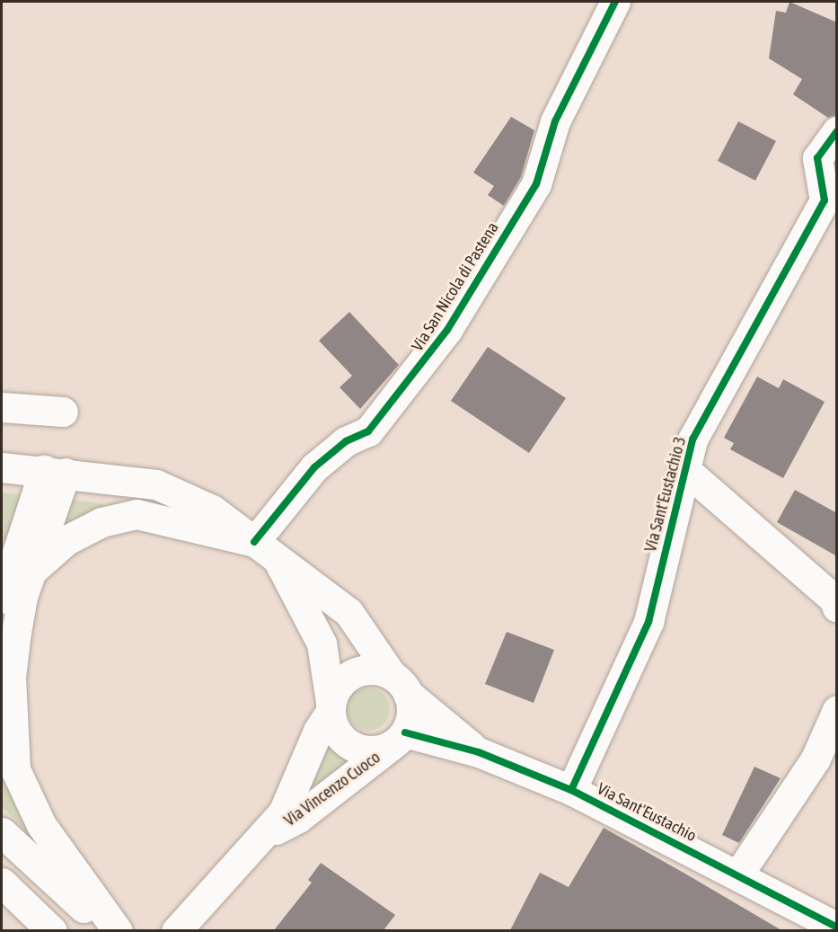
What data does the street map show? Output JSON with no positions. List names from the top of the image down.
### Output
{
  "streets": {
    "main road": [
      "Via San Nicola di Pastena",
      "Via Sant'Eustachio 3",
      "Via Vincenzo Cuoco",
      "Via Sant'Eustachio"
    ]
  },
  "crossings": [
    ["Via Sant'Eustachio 3", "Via Sant'Eustachio"],
    ["Via Vincenzo Cuoco", "Via Sant'Eustachio"]
  ]
}
